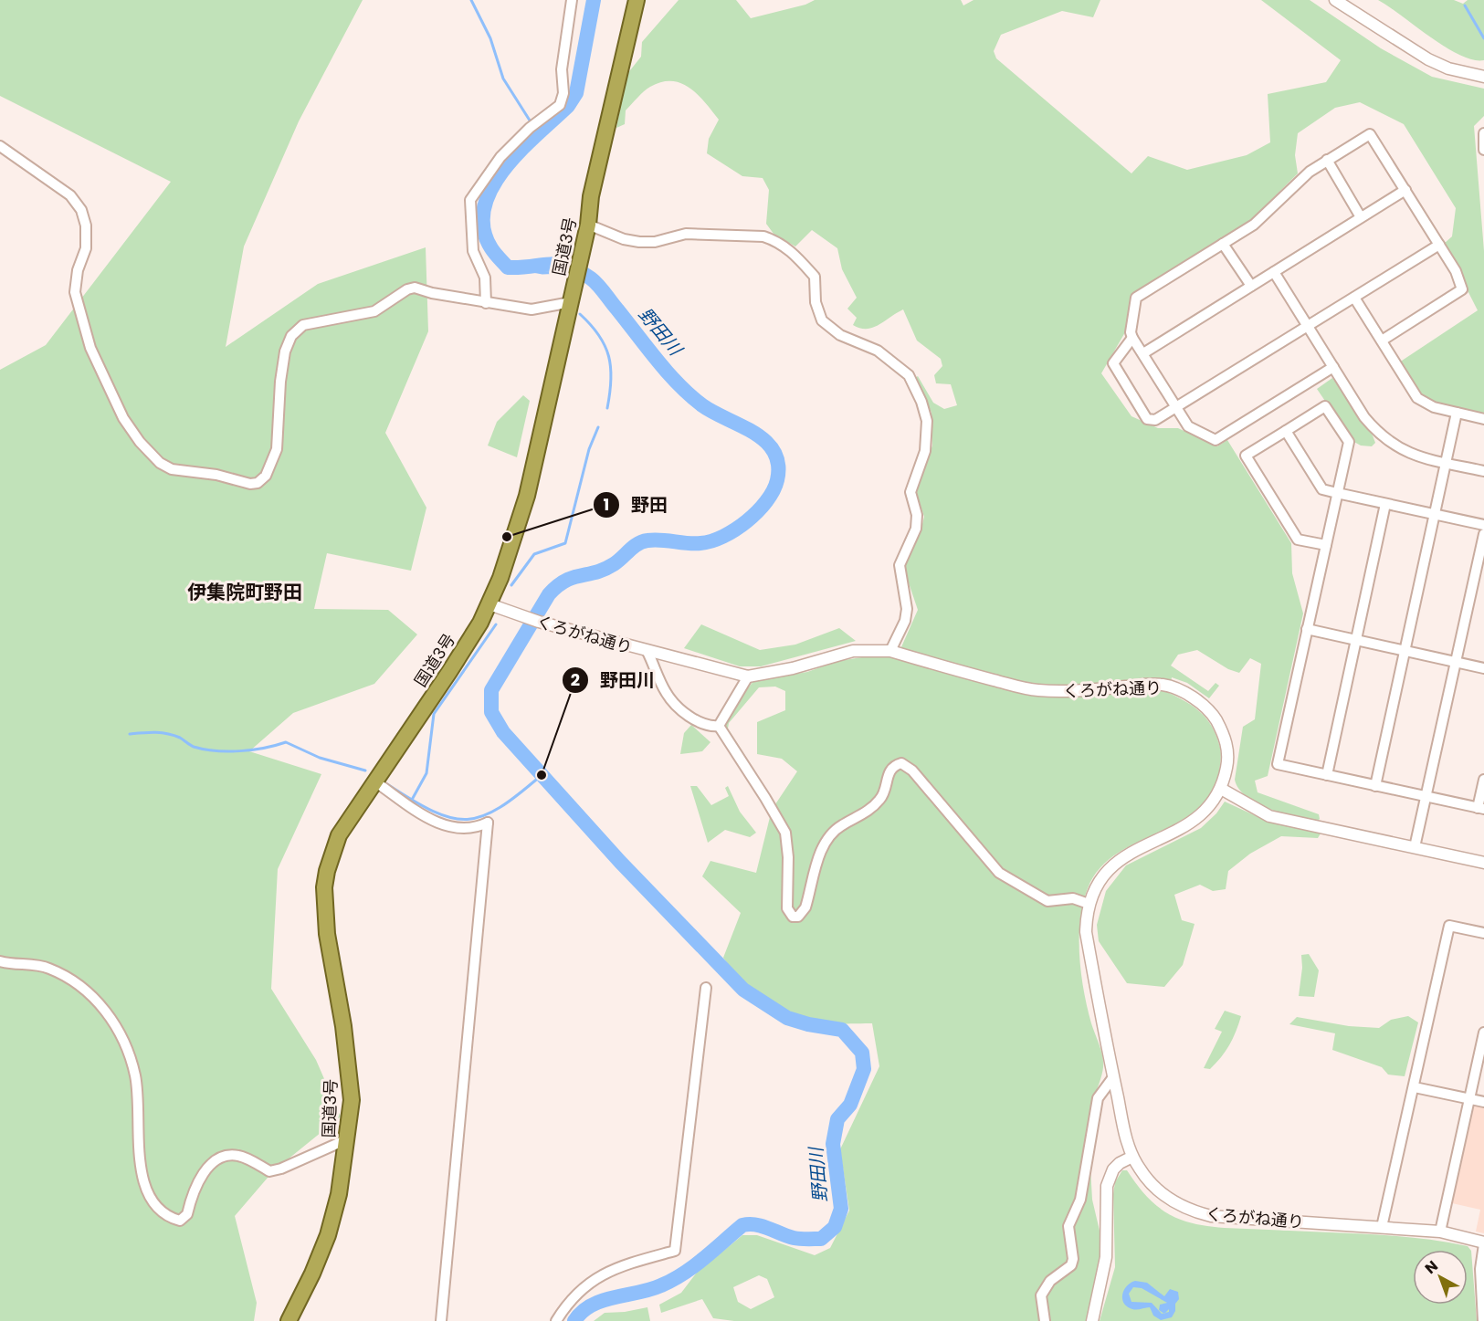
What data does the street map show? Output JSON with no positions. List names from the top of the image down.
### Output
{
  "streets": {
    "highway": ["国道3号"],
    "street": ["くろがね通り"]
  },
  "crossings": [
    ["国道3号", "くろがね通り"]
  ],
  "districts": ["伊集院町野田"],
  "water": ["野田川"],
  "places": ["野田", "野田川"],
  "north": "top left"
}
